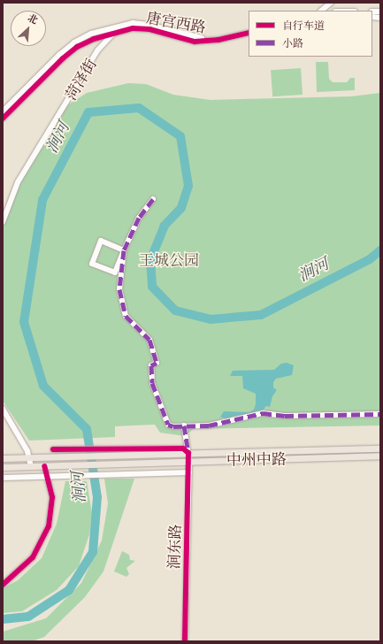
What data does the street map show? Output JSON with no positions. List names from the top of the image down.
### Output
{
  "streets": {
    "main road": ["中州中路"],
    "street": ["唐宫西路", "菏泽街", "涧东路"]
  },
  "crossings": [
    ["唐宫西路", "菏泽街"],
    ["中州中路", "涧东路"]
  ],
  "water": ["涧河"],
  "parks": ["王城公园"],
  "legend": ["自行车道", "小路"],
  "north": "top right"
}
